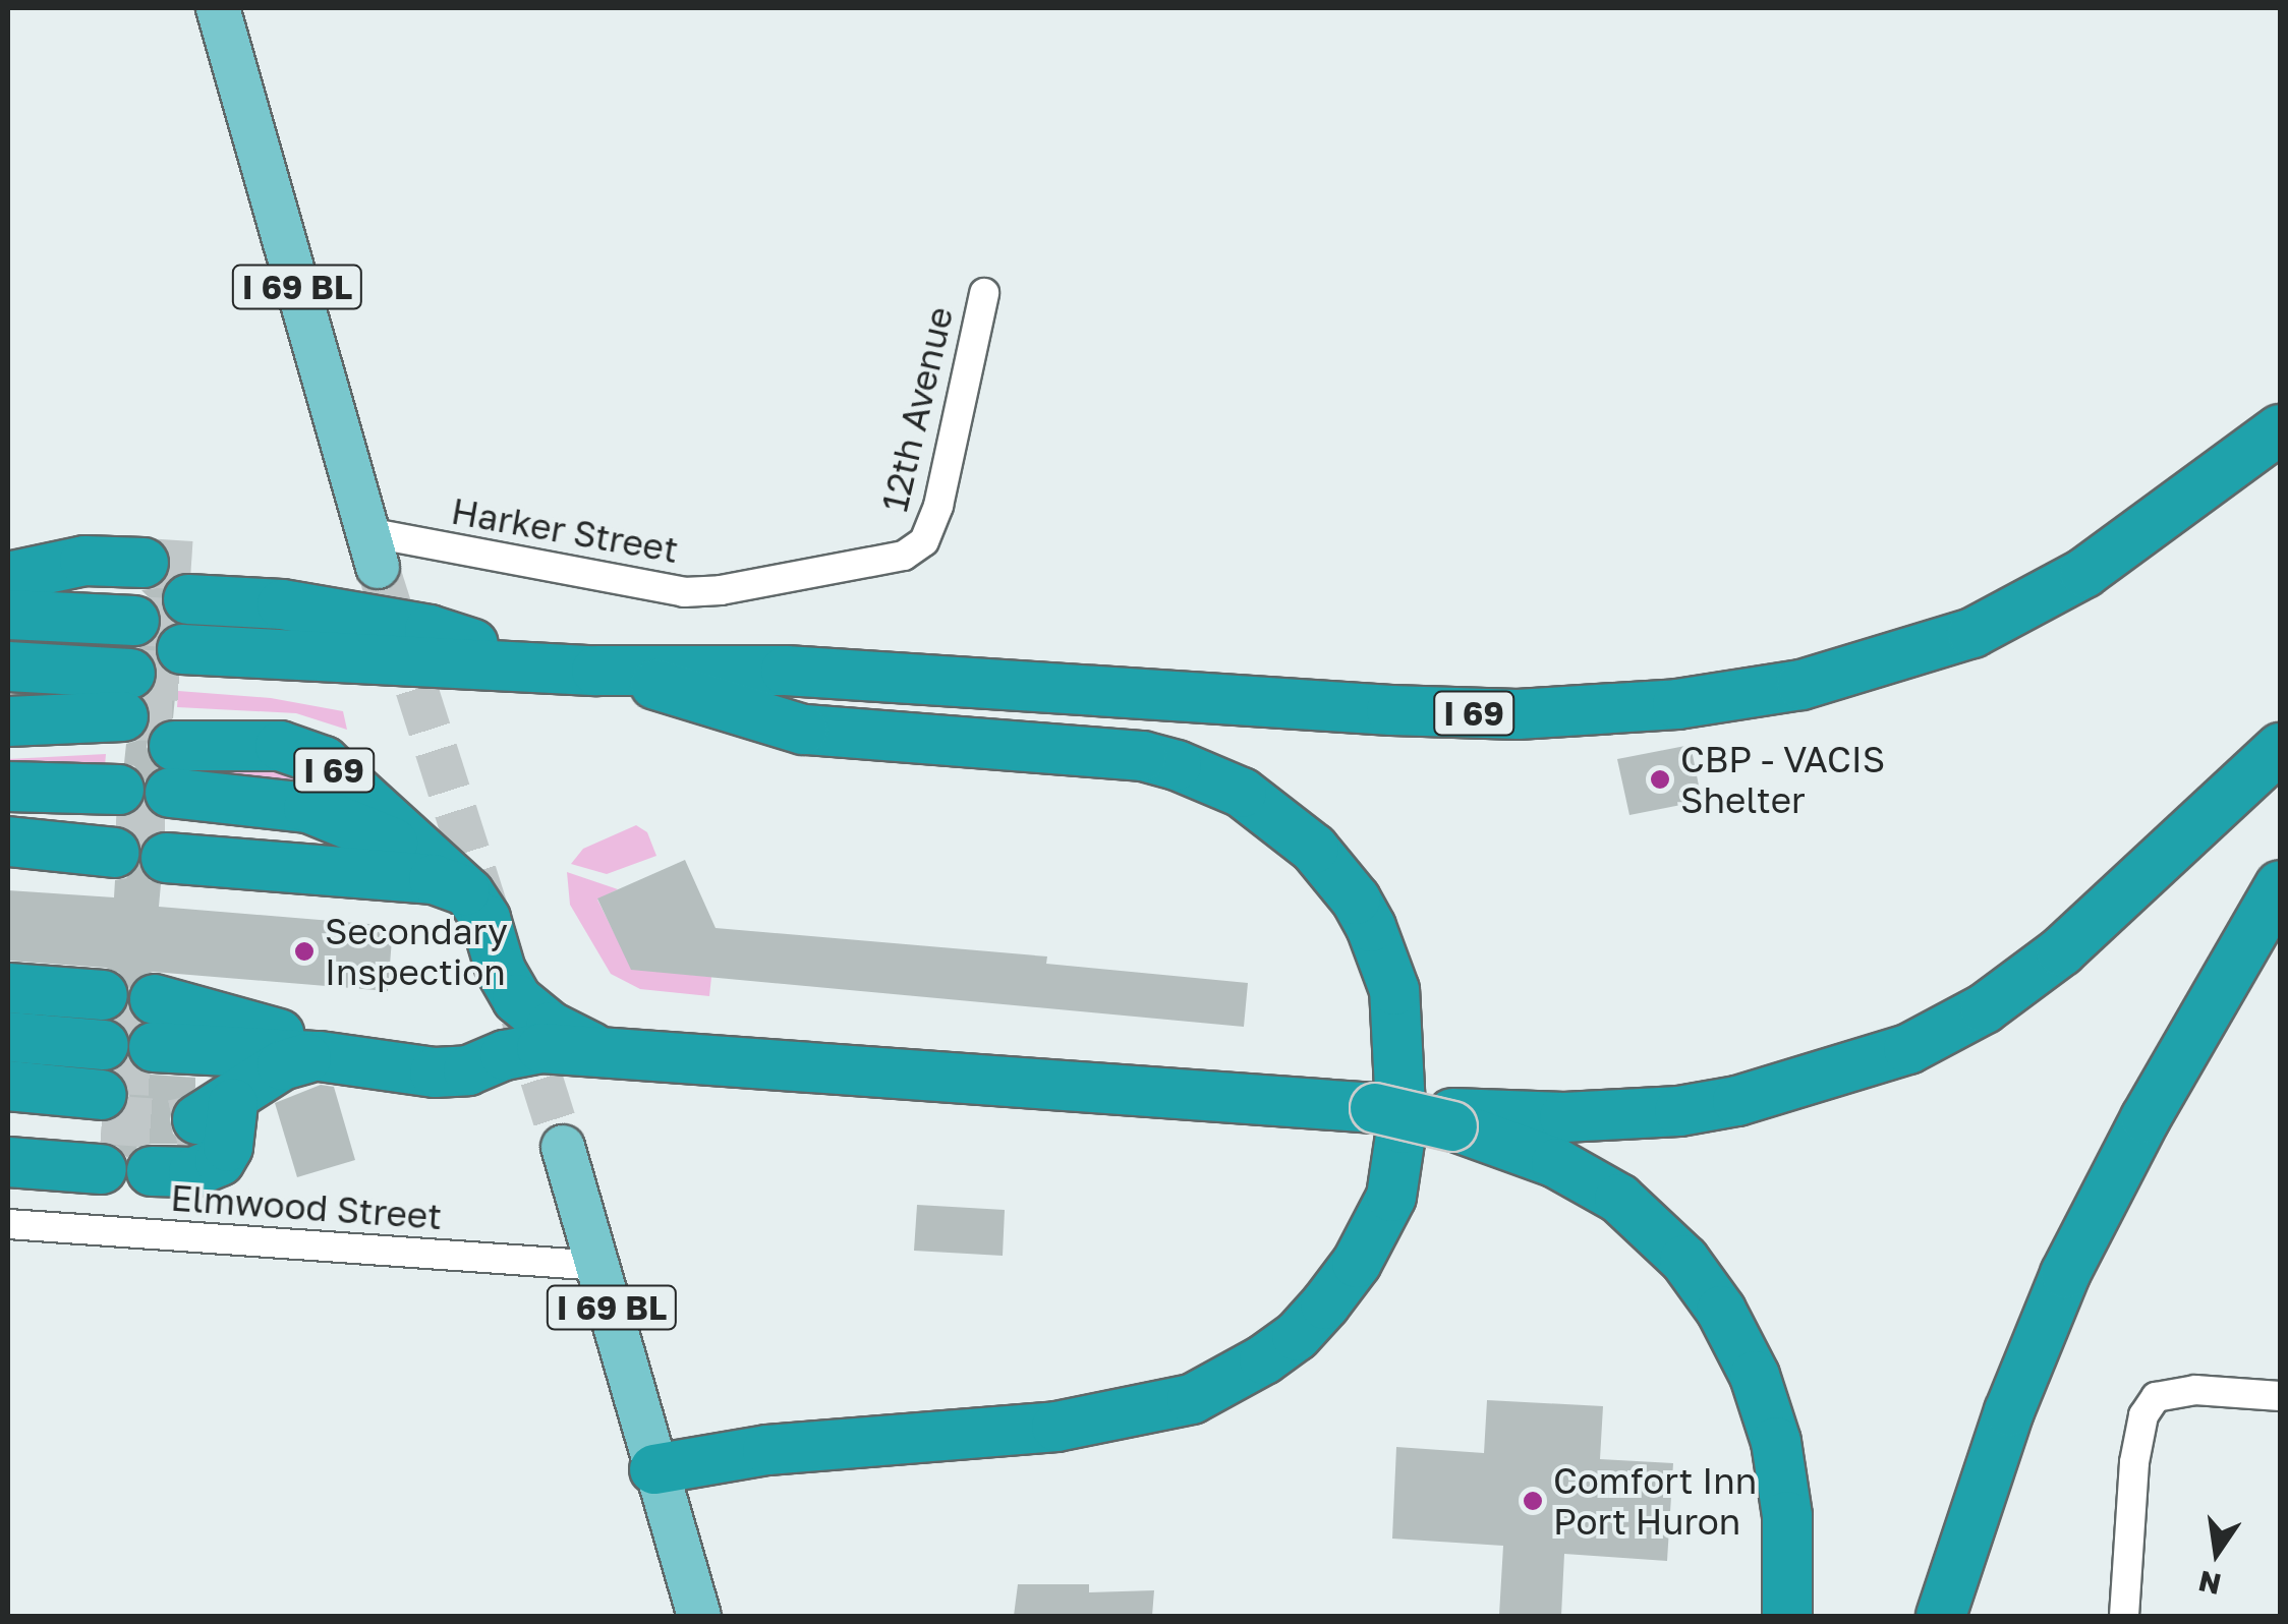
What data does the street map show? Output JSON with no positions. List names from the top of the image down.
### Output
{
  "streets": {
    "highway": ["I 69"],
    "main road": ["I 69 BL"],
    "street": ["12th Avenue", "Harker Street", "Elmwood Street"]
  },
  "crossings": [
    ["I 69 BL", "Harker Street"],
    ["I 69 BL", "Elmwood Street"],
    ["12th Avenue", "Harker Street"]
  ],
  "places": ["CBP - VACIS Shelter", "Secondary Inspection", "Comfort Inn Port Huron"],
  "north": "bottom"
}
